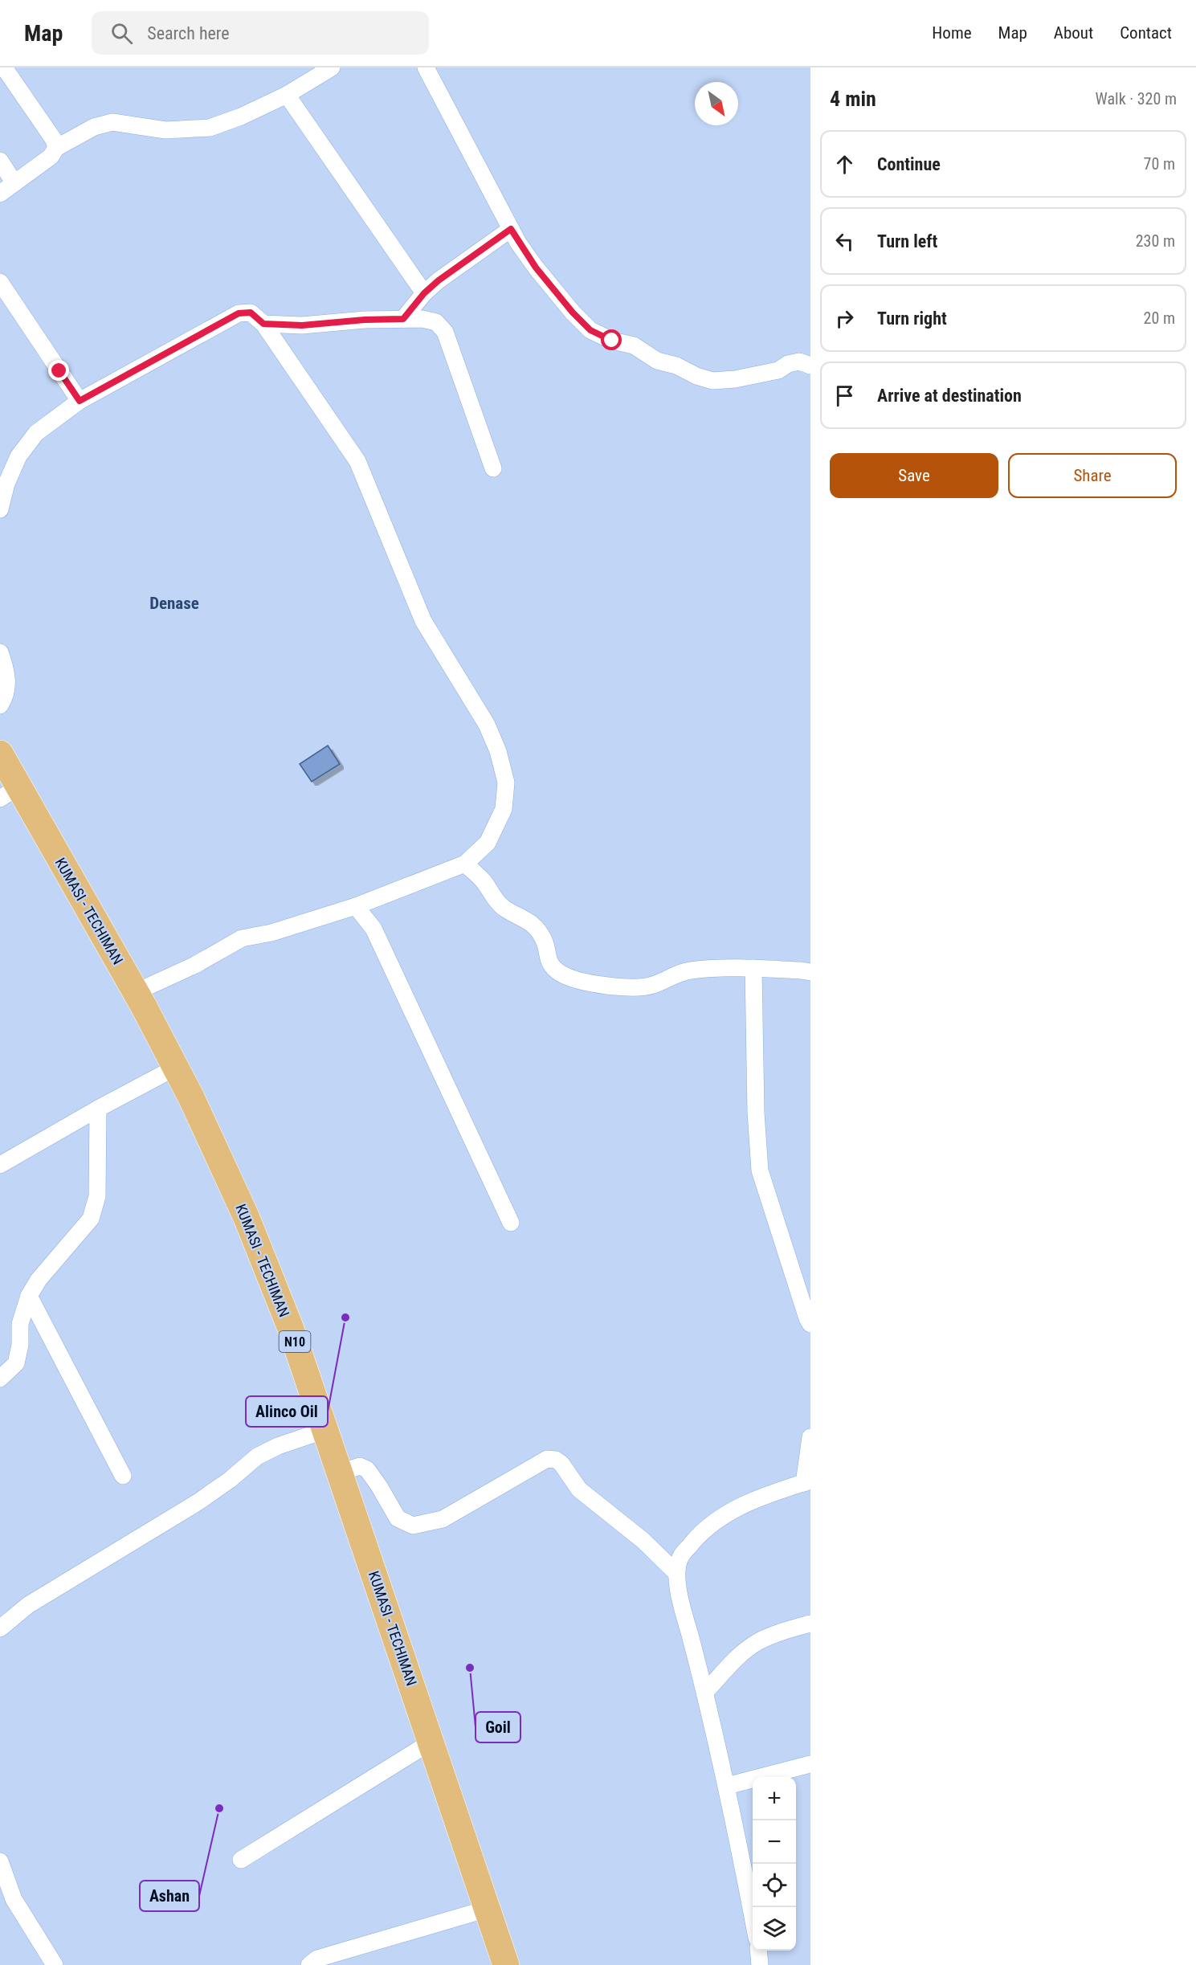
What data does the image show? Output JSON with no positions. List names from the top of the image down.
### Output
{
  "streets": {
    "highway": ["KUMASI - TECHIMAN", "N10"]
  },
  "districts": ["Denase"],
  "places": ["Alinco Oil", "Goil", "Ashan"],
  "north": "bottom right",
  "page": {
    "header": "Map",
    "search": "Search here",
    "nav": [
      "Home",
      "Map",
      "About",
      "Contact"
    ],
    "heading": ["4 min", "Walk · 320 m"],
    "list": [
      ["Continue", "70 m"],
      ["Turn left", "230 m"],
      ["Turn right", "20 m"],
      "Arrive at destination"
    ],
    "buttons": ["Save", "Share"],
    "map_buttons": ["+", "−"]
  }
}
